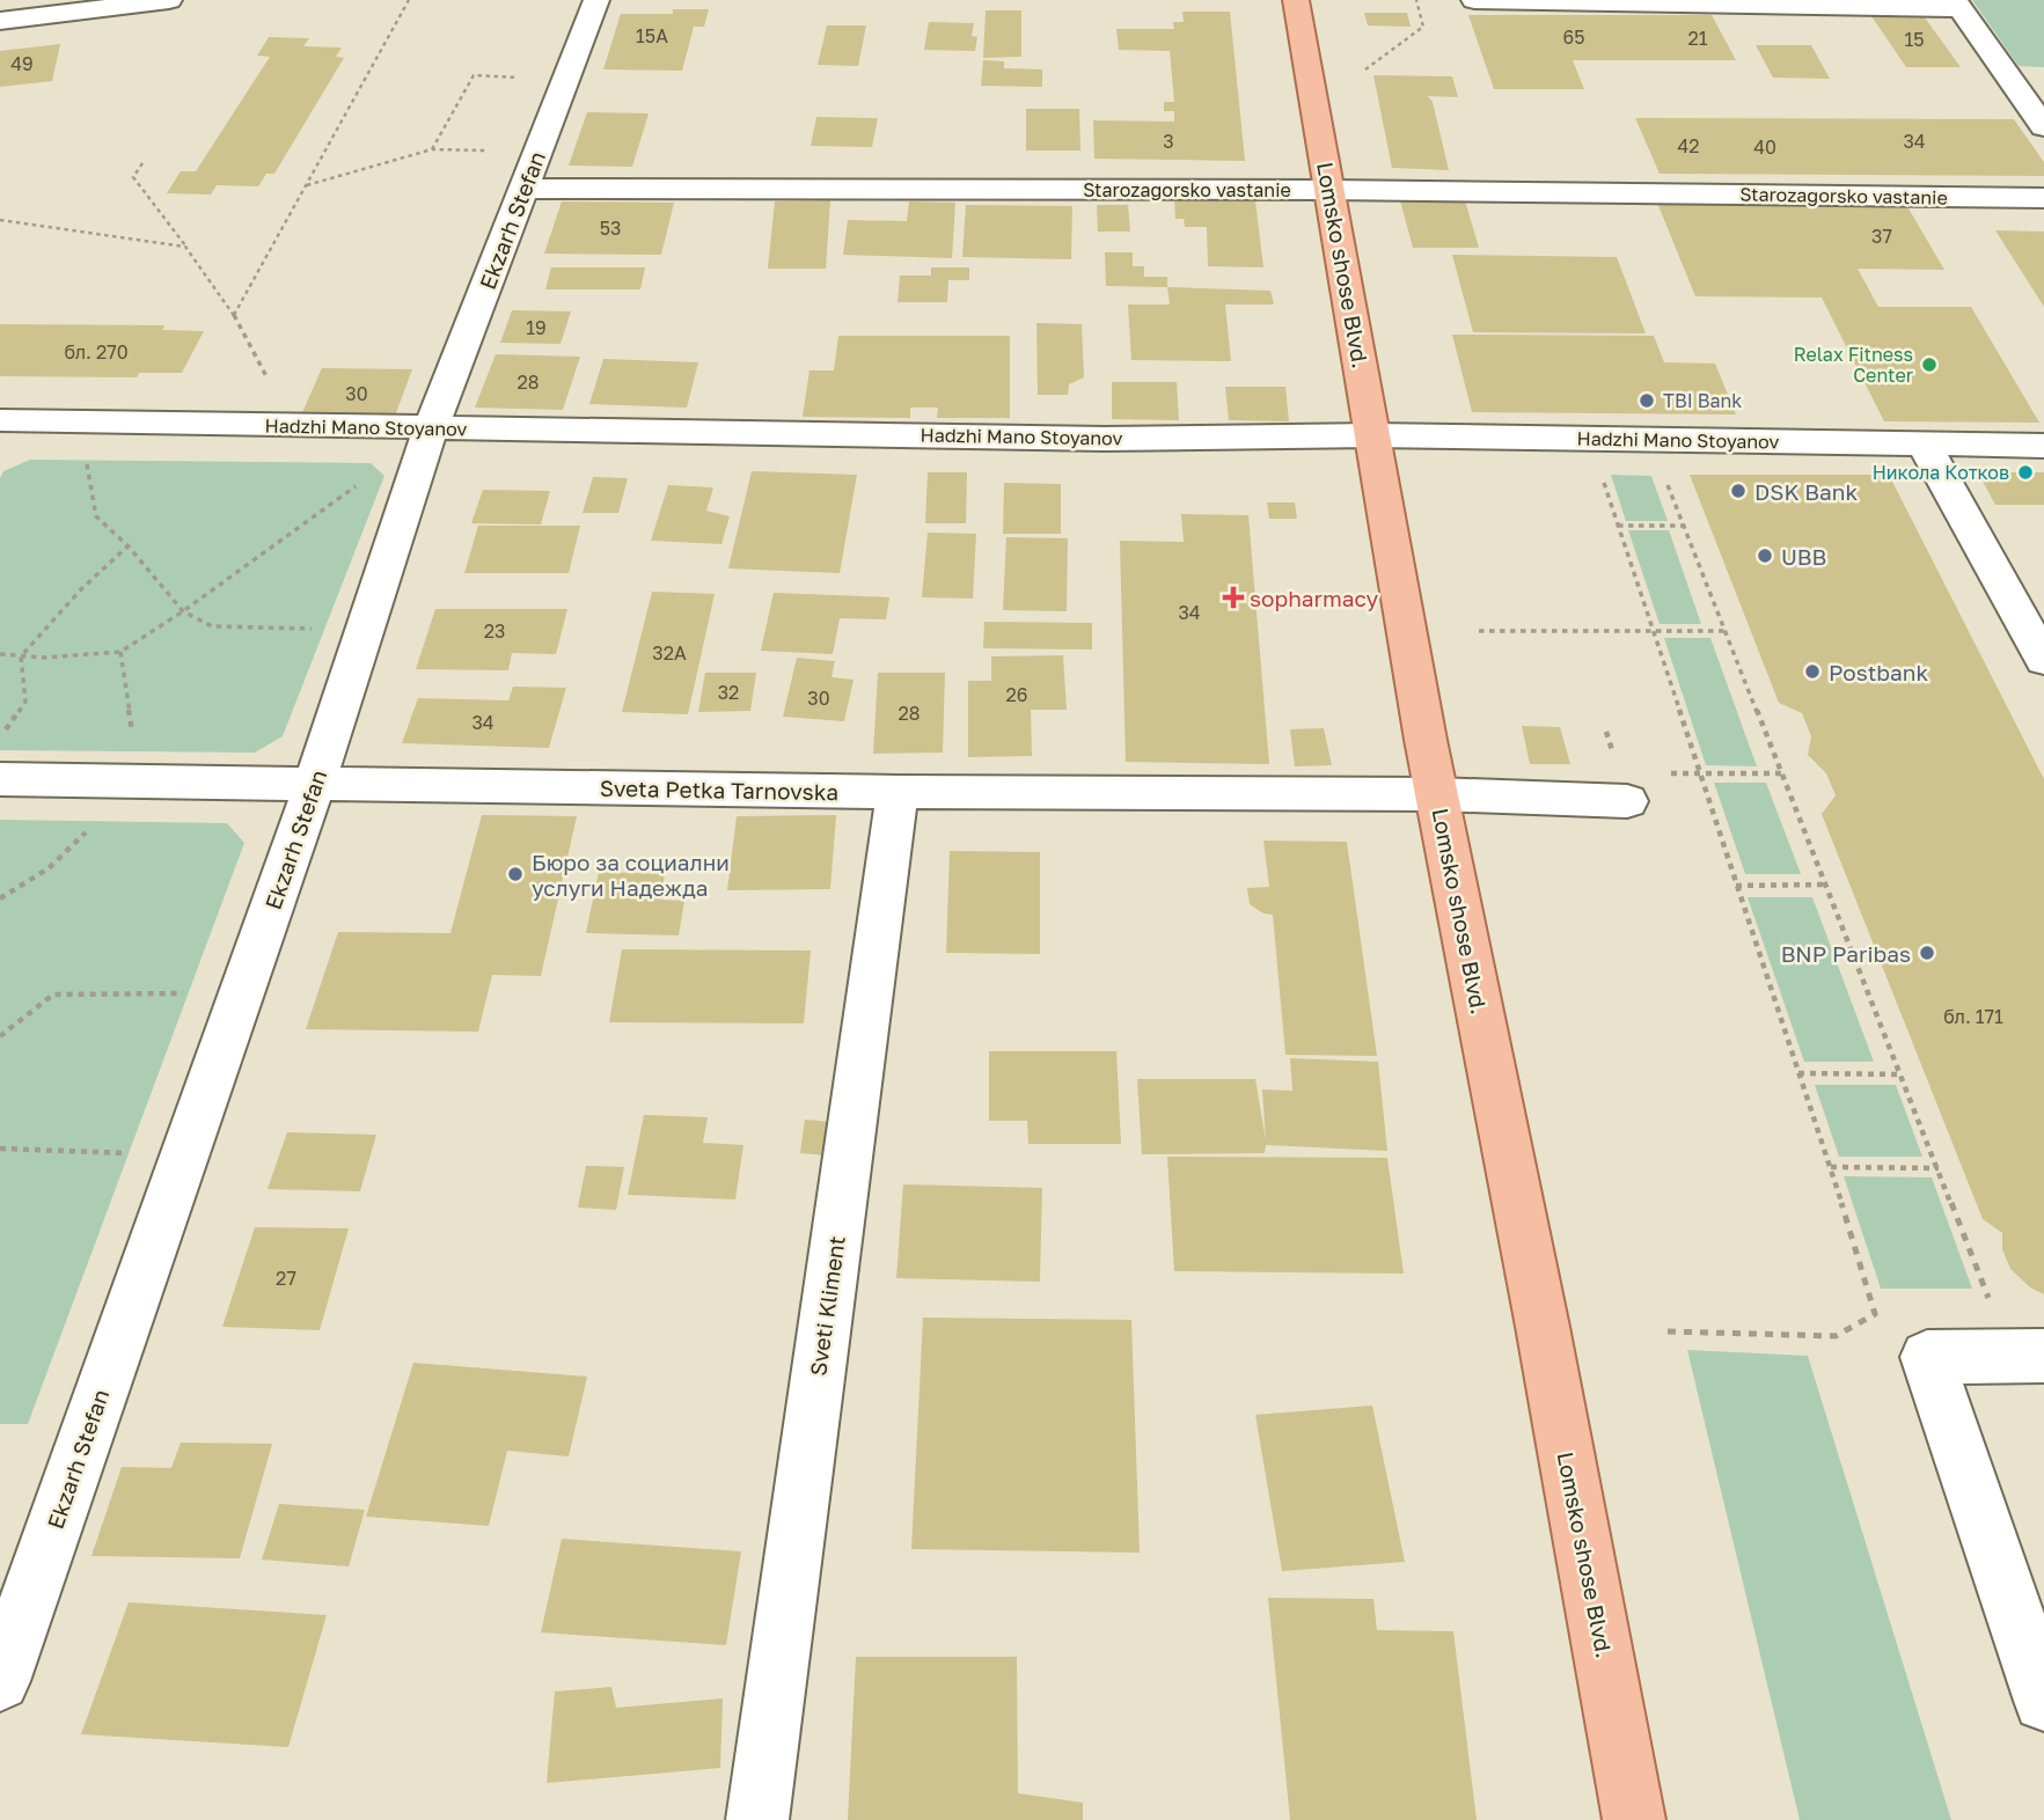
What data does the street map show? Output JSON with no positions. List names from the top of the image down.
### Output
{
  "streets": {
    "main road": ["Lomsko shose Blvd."],
    "street": [
      "Starozagorsko vastanie",
      "Ekzarh Stefan",
      "Hadzhi Mano Stoyanov",
      "Sveta Petka Tarnovska",
      "Sveti Kliment"
    ]
  },
  "crossings": [
    ["Starozagorsko vastanie", "Ekzarh Stefan"],
    ["Starozagorsko vastanie", "Lomsko shose Blvd."],
    ["Ekzarh Stefan", "Hadzhi Mano Stoyanov"],
    ["Ekzarh Stefan", "Sveta Petka Tarnovska"],
    ["Lomsko shose Blvd.", "Hadzhi Mano Stoyanov"],
    ["Lomsko shose Blvd.", "Sveta Petka Tarnovska"],
    ["Sveta Petka Tarnovska", "Sveti Kliment"]
  ],
  "places": {
    "other": [
      "Relax Fitness Center",
      "TBI Bank",
      "Никола Котков",
      "DSK Bank",
      "UBB",
      "Postbank",
      "Бюро за социални услуги Надежда",
      "BNP Paribas"
    ],
    "health": ["sopharmacy"]
  },
  "house_numbers": [
    "15A",
    "65",
    "21",
    "15",
    "49",
    "3",
    "34",
    "42",
    "40",
    "53",
    "37",
    "19",
    "бл. 270",
    "28",
    "30",
    "34",
    "23",
    "32А",
    "32",
    "26",
    "30",
    "28",
    "34",
    "бл. 171",
    "27"
  ]
}
